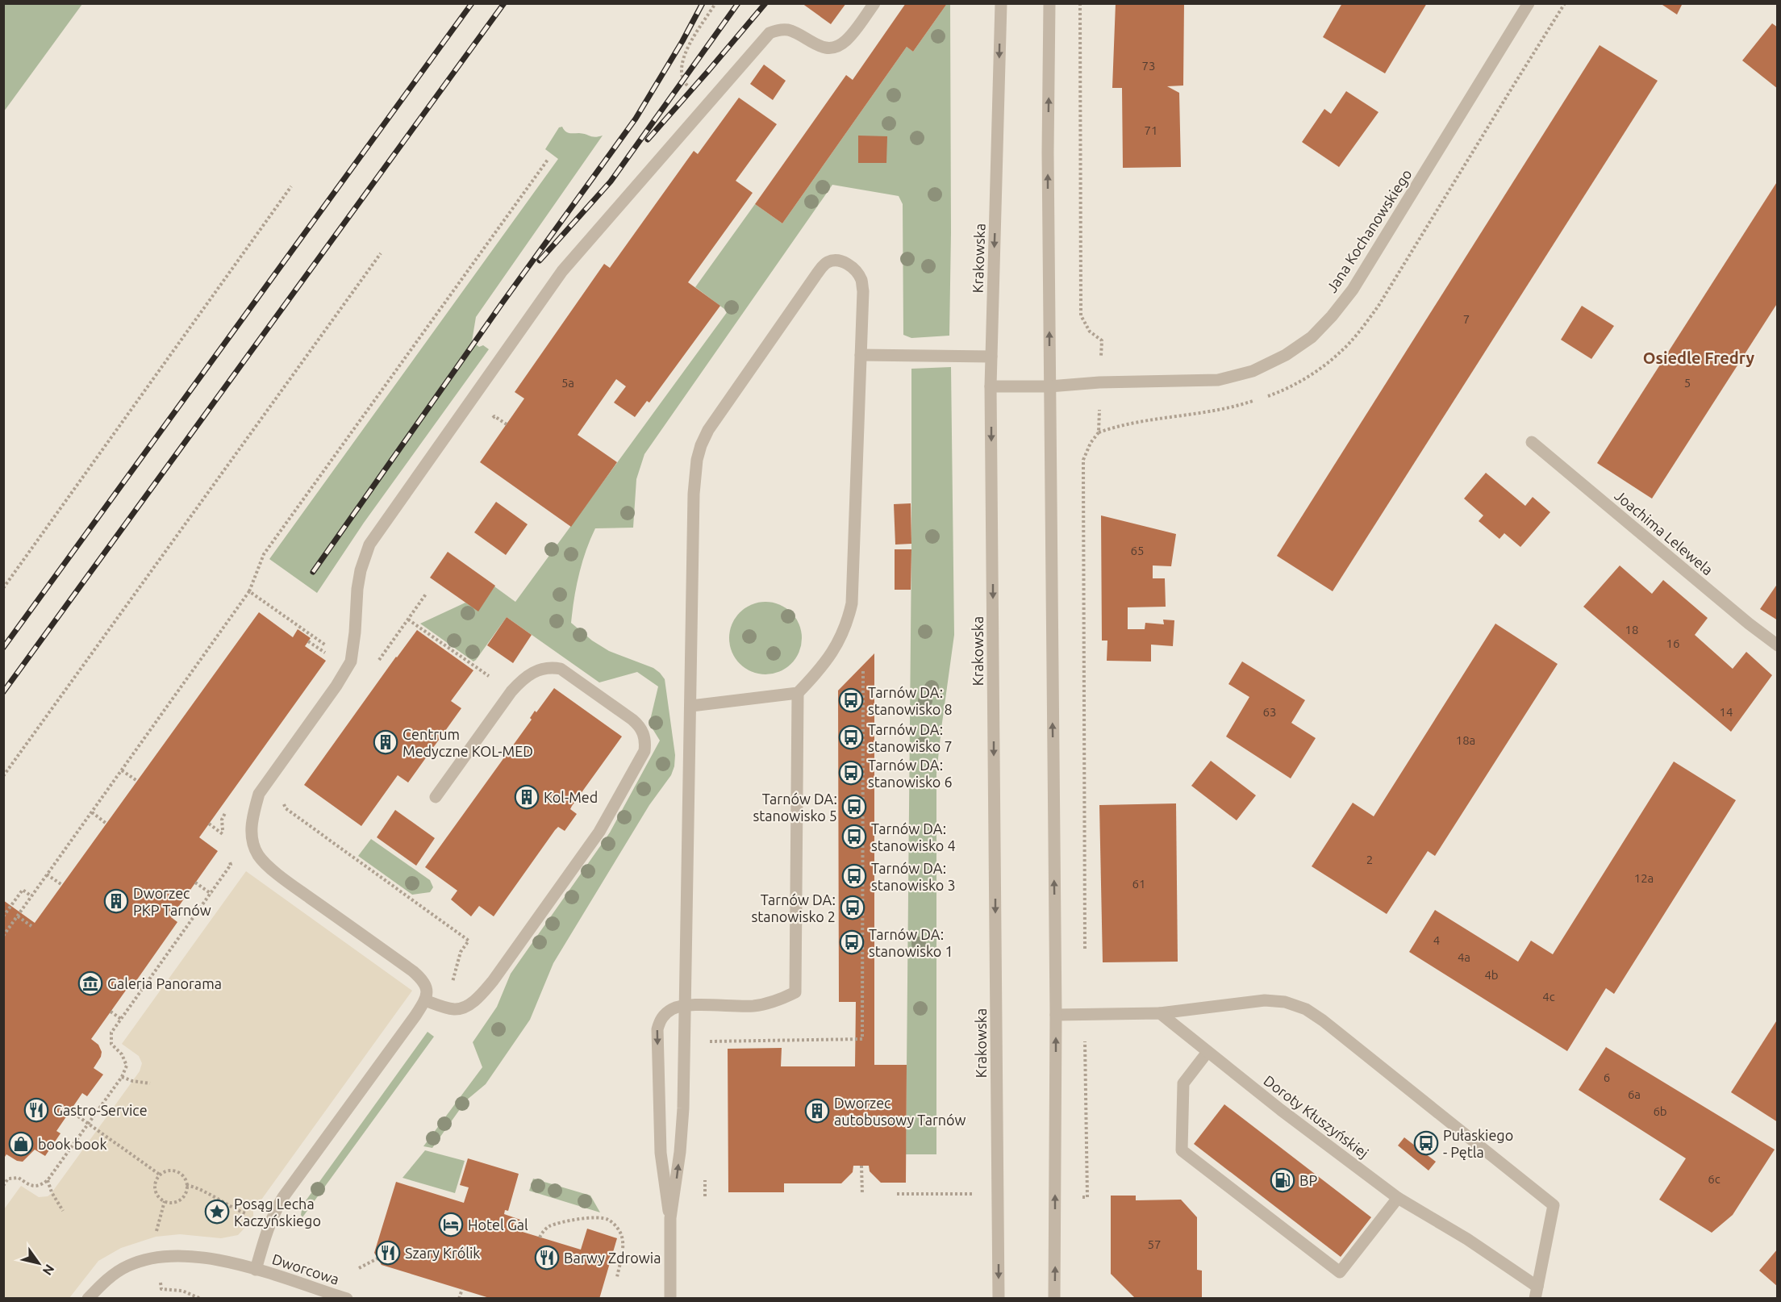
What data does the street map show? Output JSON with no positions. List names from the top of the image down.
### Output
{
  "streets": {
    "street": [
      "Jana Kochanowskiego",
      "Krakowska",
      "Joachima Lelewela",
      "Doroty Kłuszyńskiej",
      "Dworcowa"
    ]
  },
  "crossings": [
    ["Jana Kochanowskiego", "Krakowska"]
  ],
  "districts": ["Osiedle Fredry"],
  "places": {
    "bus stop": [
      "Tarnów DA: stanowisko 8",
      "Tarnów DA: stanowisko 7",
      "Tarnów DA: stanowisko 6",
      "Tarnów DA: stanowisko 5",
      "Tarnów DA: stanowisko 4",
      "Tarnów DA: stanowisko 3",
      "Tarnów DA: stanowisko 2",
      "Tarnów DA: stanowisko 1",
      "Pułaskiego - Pętla"
    ],
    "building": [
      "Centrum Medyczne KOL-MED",
      "Kol-Med",
      "Dworzec PKP Tarnów",
      "Dworzec autobusowy Tarnów"
    ],
    "museum": ["Galeria Panorama"],
    "restaurant": ["Gastro-Service", "Szary Królik", "Barwy Zdrowia"],
    "shop": ["book book"],
    "fuel station": ["BP"],
    "place": ["Posąg Lecha Kaczyńskiego"],
    "hotel": ["Hotel Gal"]
  },
  "house_numbers": [
    "73",
    "71",
    "7",
    "5a",
    "5",
    "65",
    "18",
    "16",
    "63",
    "14",
    "18a",
    "2",
    "12a",
    "61",
    "4",
    "4a",
    "4b",
    "4c",
    "6",
    "6a",
    "6b",
    "6c",
    "57"
  ],
  "north": "bottom right"
}
